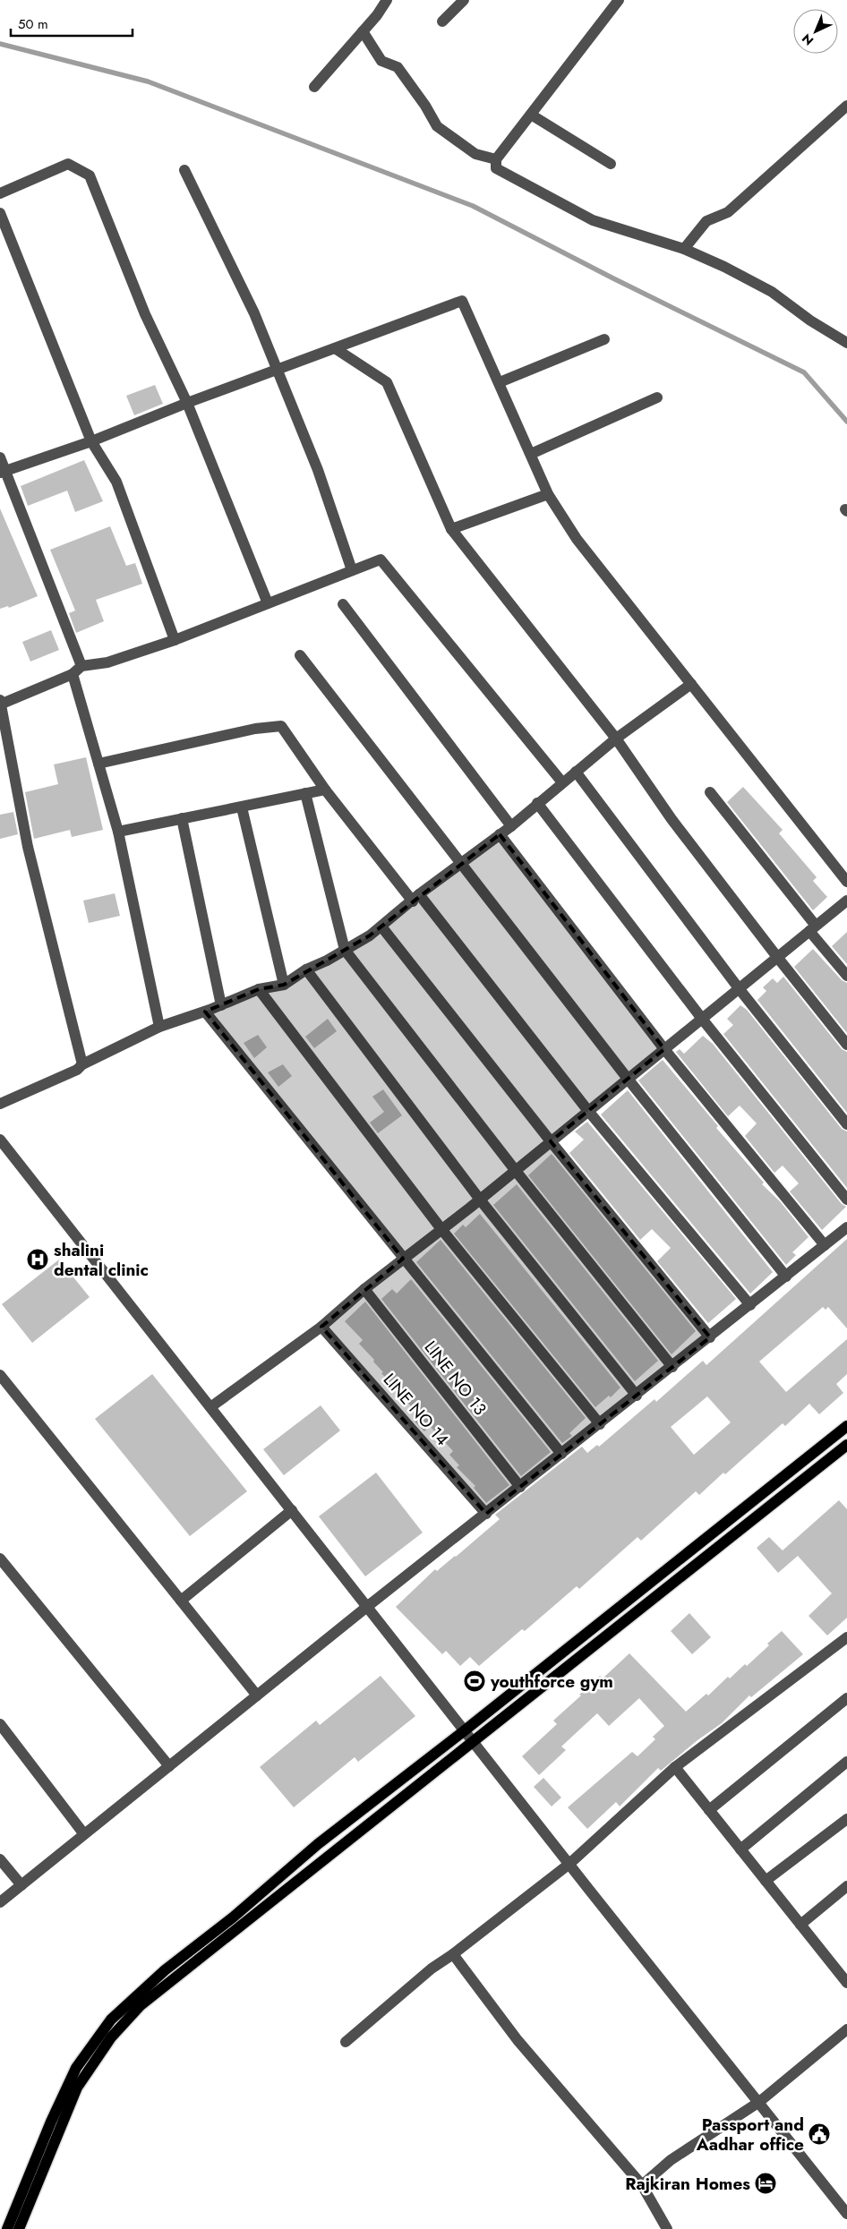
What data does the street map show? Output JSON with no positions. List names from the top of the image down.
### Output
{
  "streets": {
    "street": ["LINE NO 13", "LINE NO 14"]
  },
  "places": {
    "hospital": ["shalini dental clinic"],
    "sports": ["youthforce gym"],
    "public building": ["Passport and Aadhar office"],
    "hotel": ["Rajkiran Homes"]
  },
  "scale_bar": "50 m",
  "north": "bottom left"
}
